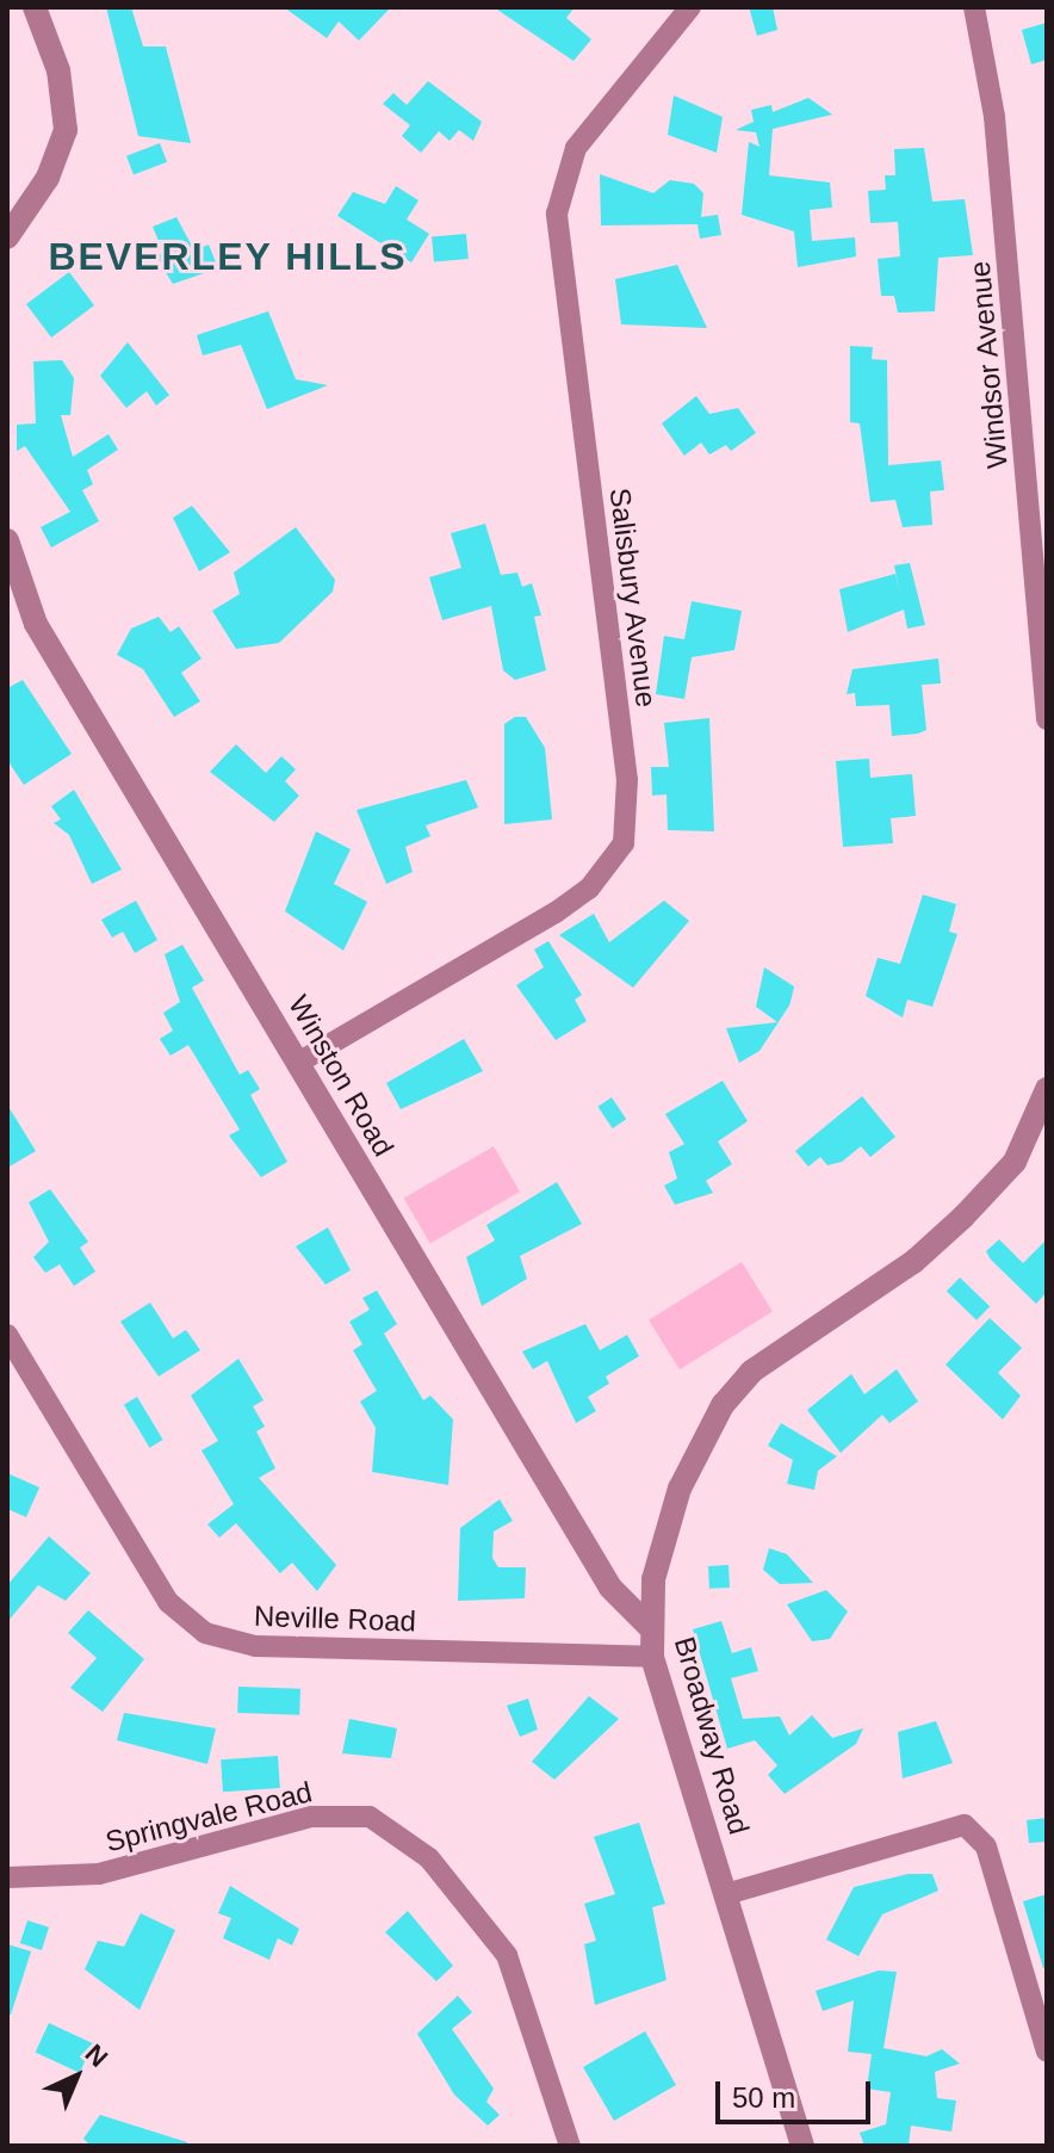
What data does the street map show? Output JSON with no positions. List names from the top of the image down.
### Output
{
  "streets": {
    "street": [
      "Windsor Avenue",
      "Salisbury Avenue",
      "Winston Road",
      "Neville Road",
      "Broadway Road",
      "Springvale Road"
    ]
  },
  "crossings": [
    ["Salisbury Avenue", "Winston Road"],
    ["Winston Road", "Broadway Road"],
    ["Neville Road", "Broadway Road"]
  ],
  "districts": ["BEVERLEY HILLS"],
  "scale_bar": "50 m",
  "north": "top right"
}
